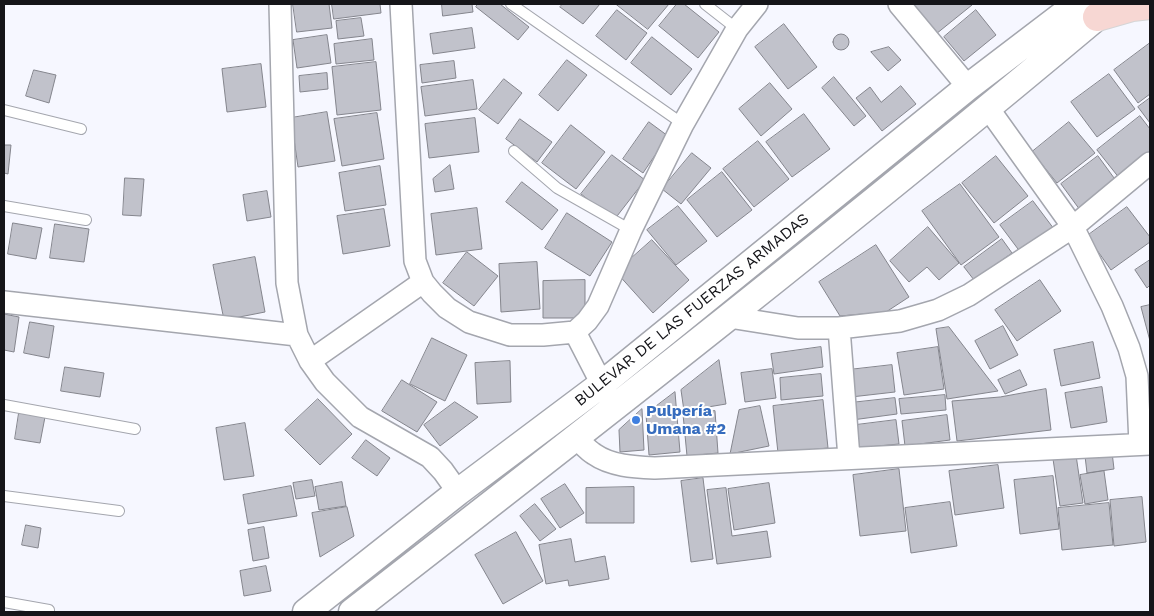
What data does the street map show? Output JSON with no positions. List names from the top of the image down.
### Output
{
  "streets": {
    "street": ["BULEVAR DE LAS FUERZAS ARMADAS"]
  },
  "places": ["Pulpería Umana #2"]
}
